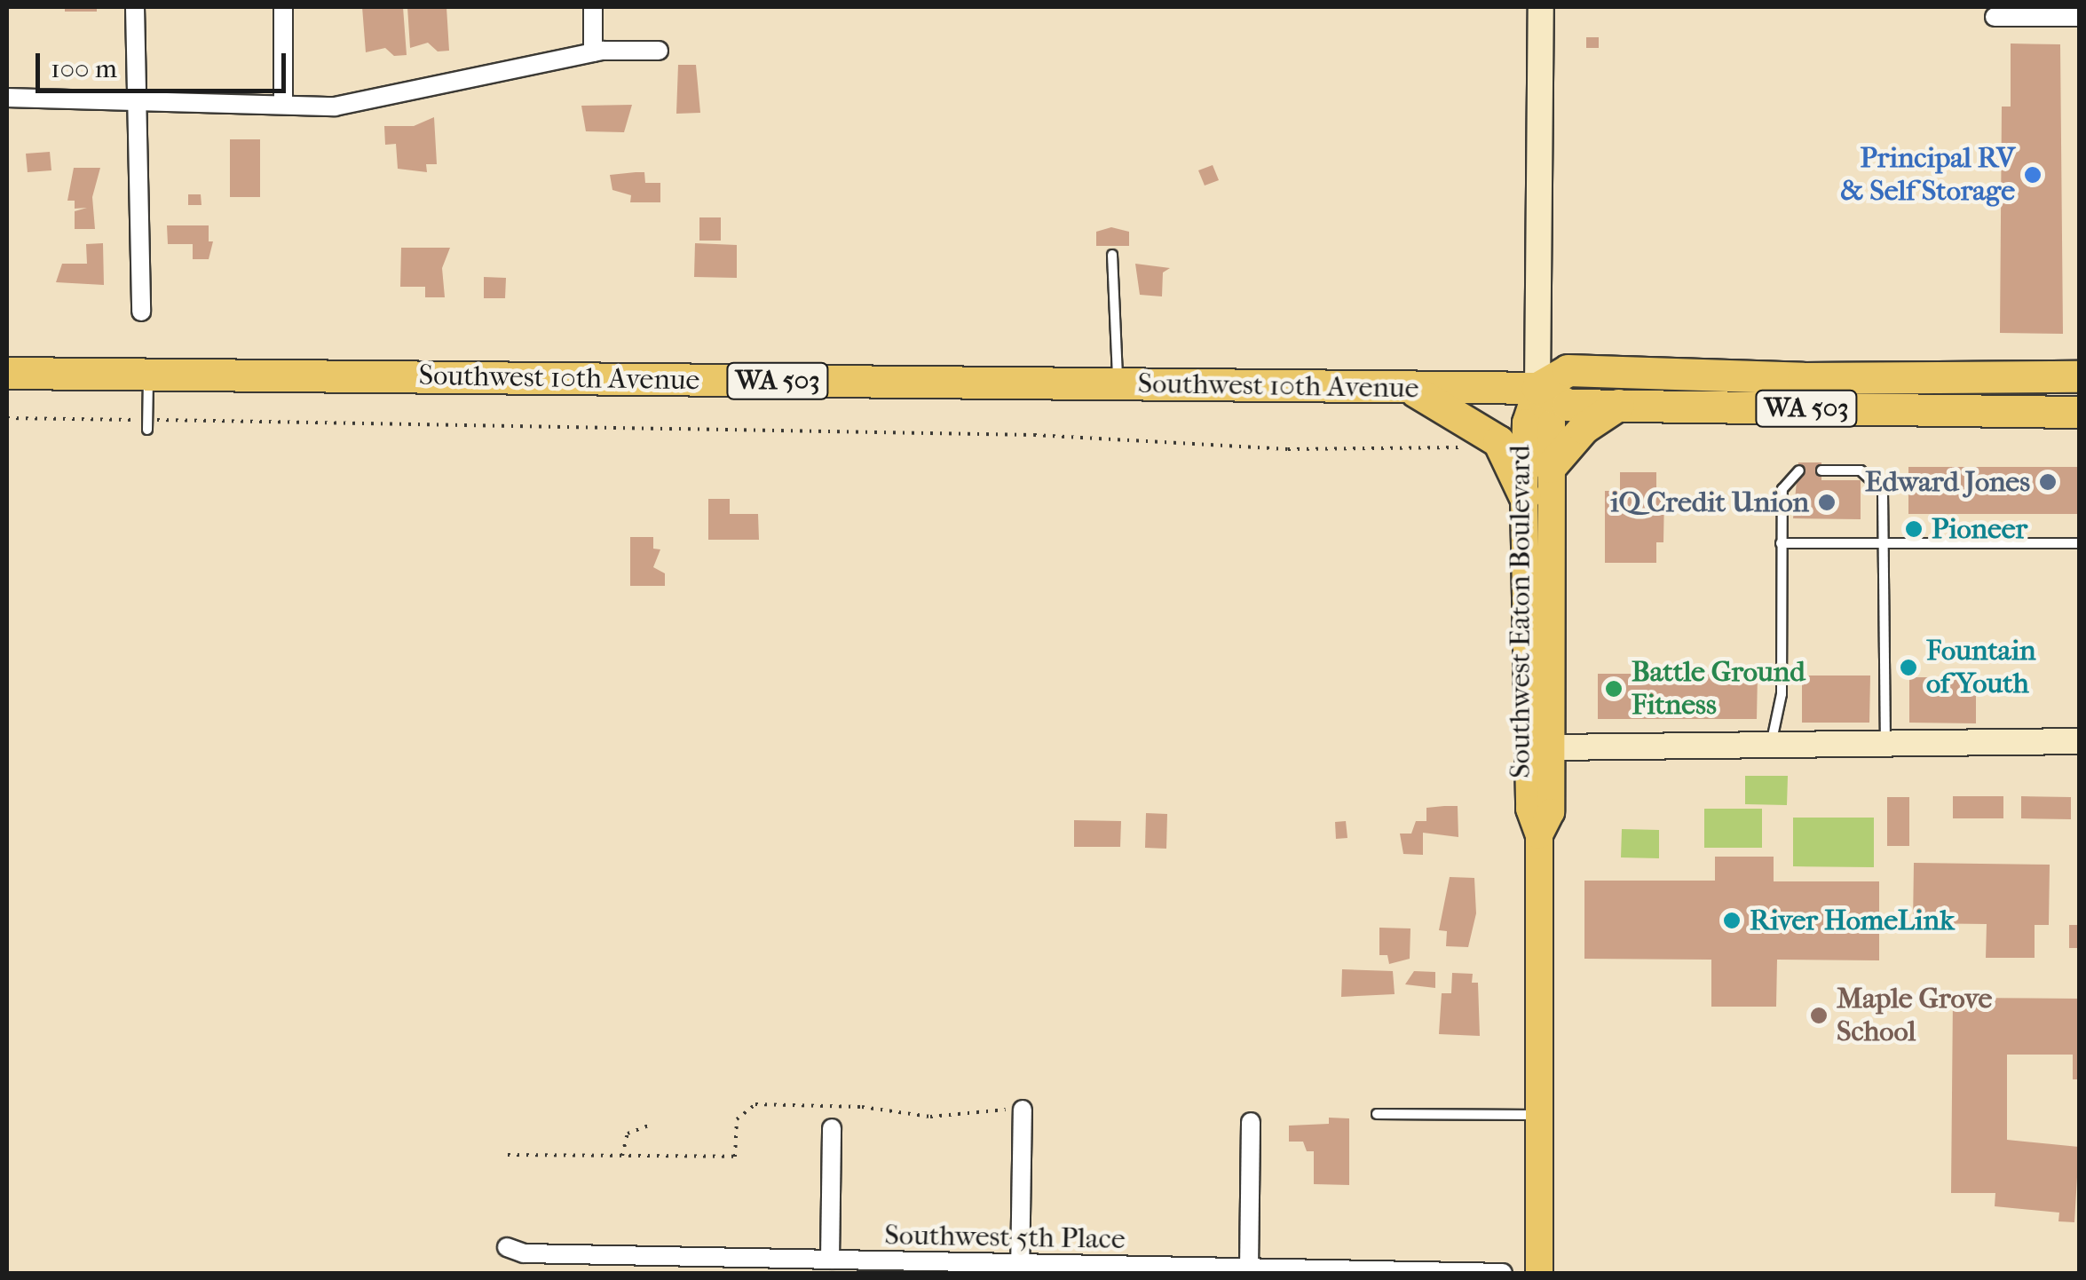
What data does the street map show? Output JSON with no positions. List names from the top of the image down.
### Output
{
  "streets": {
    "highway": ["Southwest 10th Avenue", "WA 503"],
    "main road": ["Southwest Eaton Boulevard"],
    "street": ["Southwest 5th Place"]
  },
  "crossings": [
    ["Southwest 10th Avenue", "Southwest Eaton Boulevard"]
  ],
  "places": [
    "Principal RV & Self Storage",
    "Edward Jones",
    "iQ Credit Union",
    "Pioneer",
    "Fountain of Youth",
    "Battle Ground Fitness",
    "River HomeLink",
    "Maple Grove School"
  ],
  "scale_bar": "100 m"
}
